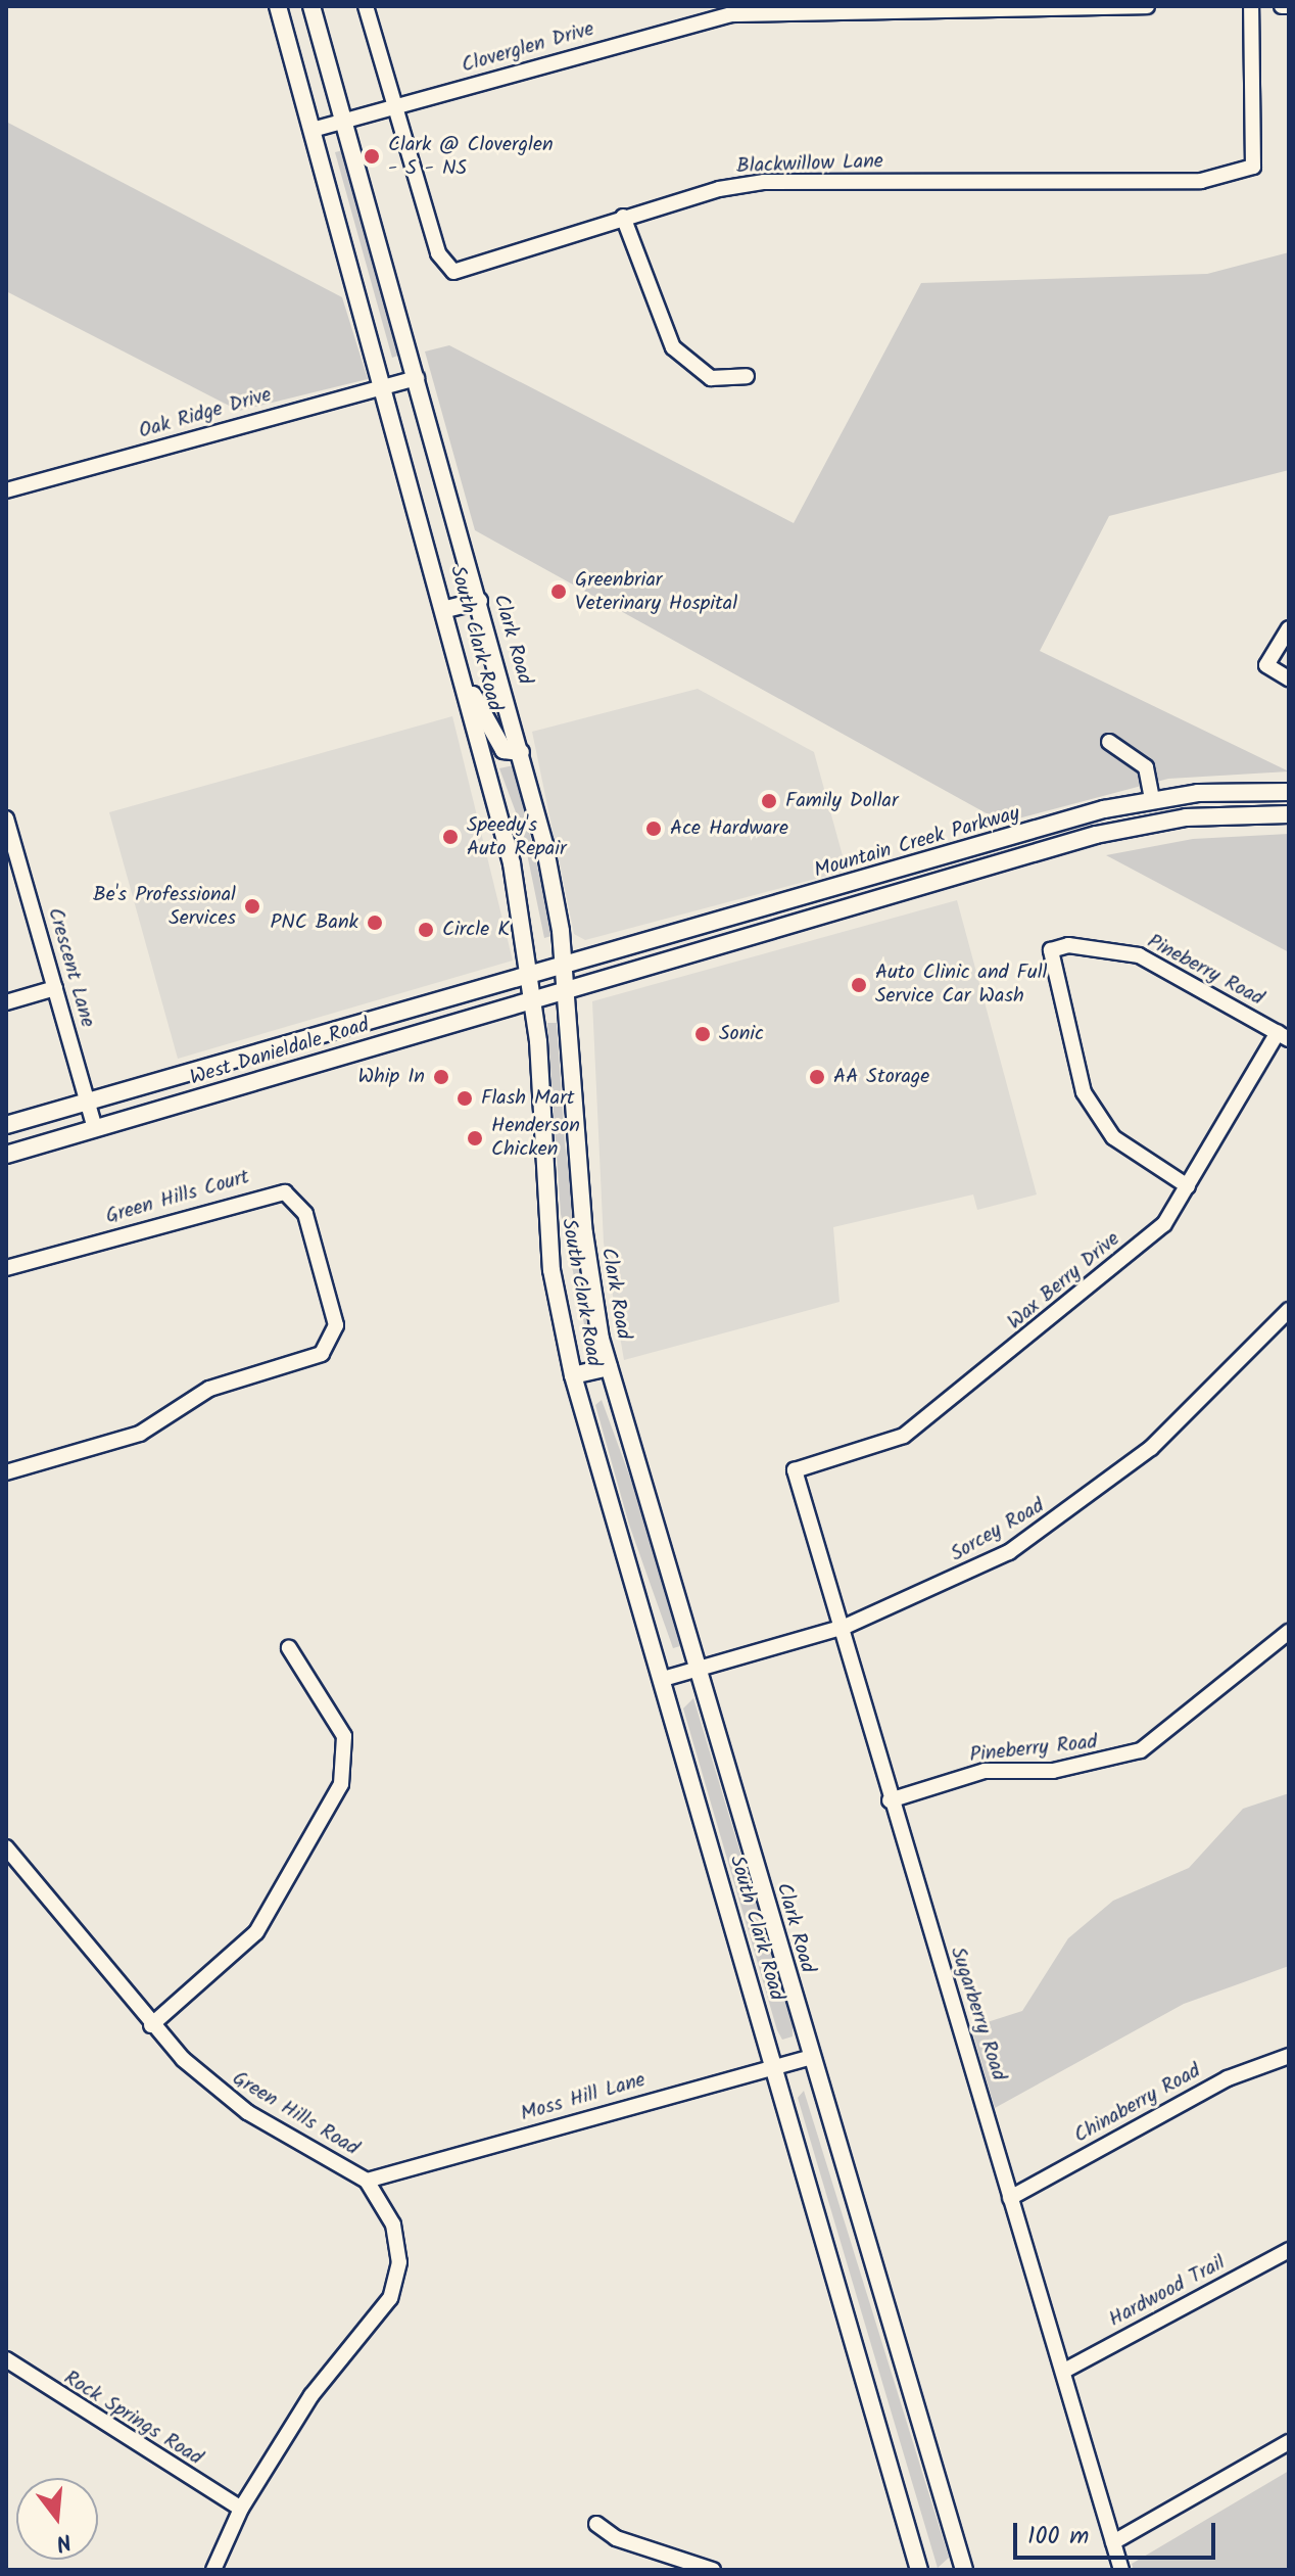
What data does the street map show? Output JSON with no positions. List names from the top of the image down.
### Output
{
  "streets": {
    "main road": [
      "South Clark Road",
      "Clark Road",
      "Mountain Creek Parkway",
      "West Danieldale Road"
    ],
    "street": [
      "Cloverglen Drive",
      "Blackwillow Lane",
      "Oak Ridge Drive",
      "Crescent Lane",
      "Pineberry Road",
      "Green Hills Court",
      "Wax Berry Drive",
      "Sorcey Road",
      "Sugarberry Road",
      "Moss Hill Lane",
      "Chinaberry Road",
      "Green Hills Road",
      "Hardwood Trail",
      "Rock Springs Road"
    ]
  },
  "crossings": [
    ["Cloverglen Drive", "Blackwillow Lane"],
    ["Cloverglen Drive", "South Clark Road"],
    ["Cloverglen Drive", "Clark Road"],
    ["Oak Ridge Drive", "South Clark Road"],
    ["Oak Ridge Drive", "Clark Road"],
    ["South Clark Road", "West Danieldale Road"],
    ["South Clark Road", "Sorcey Road"],
    ["South Clark Road", "Moss Hill Lane"],
    ["Clark Road", "Mountain Creek Parkway"],
    ["Clark Road", "West Danieldale Road"],
    ["Clark Road", "Sorcey Road"],
    ["Clark Road", "Moss Hill Lane"],
    ["Mountain Creek Parkway", "West Danieldale Road"],
    ["Crescent Lane", "West Danieldale Road"],
    ["Pineberry Road", "Wax Berry Drive"],
    ["Pineberry Road", "Sugarberry Road"],
    ["Wax Berry Drive", "Sugarberry Road"],
    ["Sorcey Road", "Sugarberry Road"],
    ["Sugarberry Road", "Chinaberry Road"],
    ["Sugarberry Road", "Hardwood Trail"],
    ["Moss Hill Lane", "Green Hills Road"],
    ["Green Hills Road", "Rock Springs Road"]
  ],
  "places": [
    "Clark @ Cloverglen - S - NS",
    "Greenbriar Veterinary Hospital",
    "Family Dollar",
    "Ace Hardware",
    "Speedy's Auto Repair",
    "Be's Professional Services",
    "PNC Bank",
    "Circle K",
    "Auto Clinic and Full Service Car Wash",
    "Sonic",
    "Whip In",
    "AA Storage",
    "Flash Mart",
    "Henderson Chicken"
  ],
  "scale_bar": "100 m",
  "north": "bottom"
}
